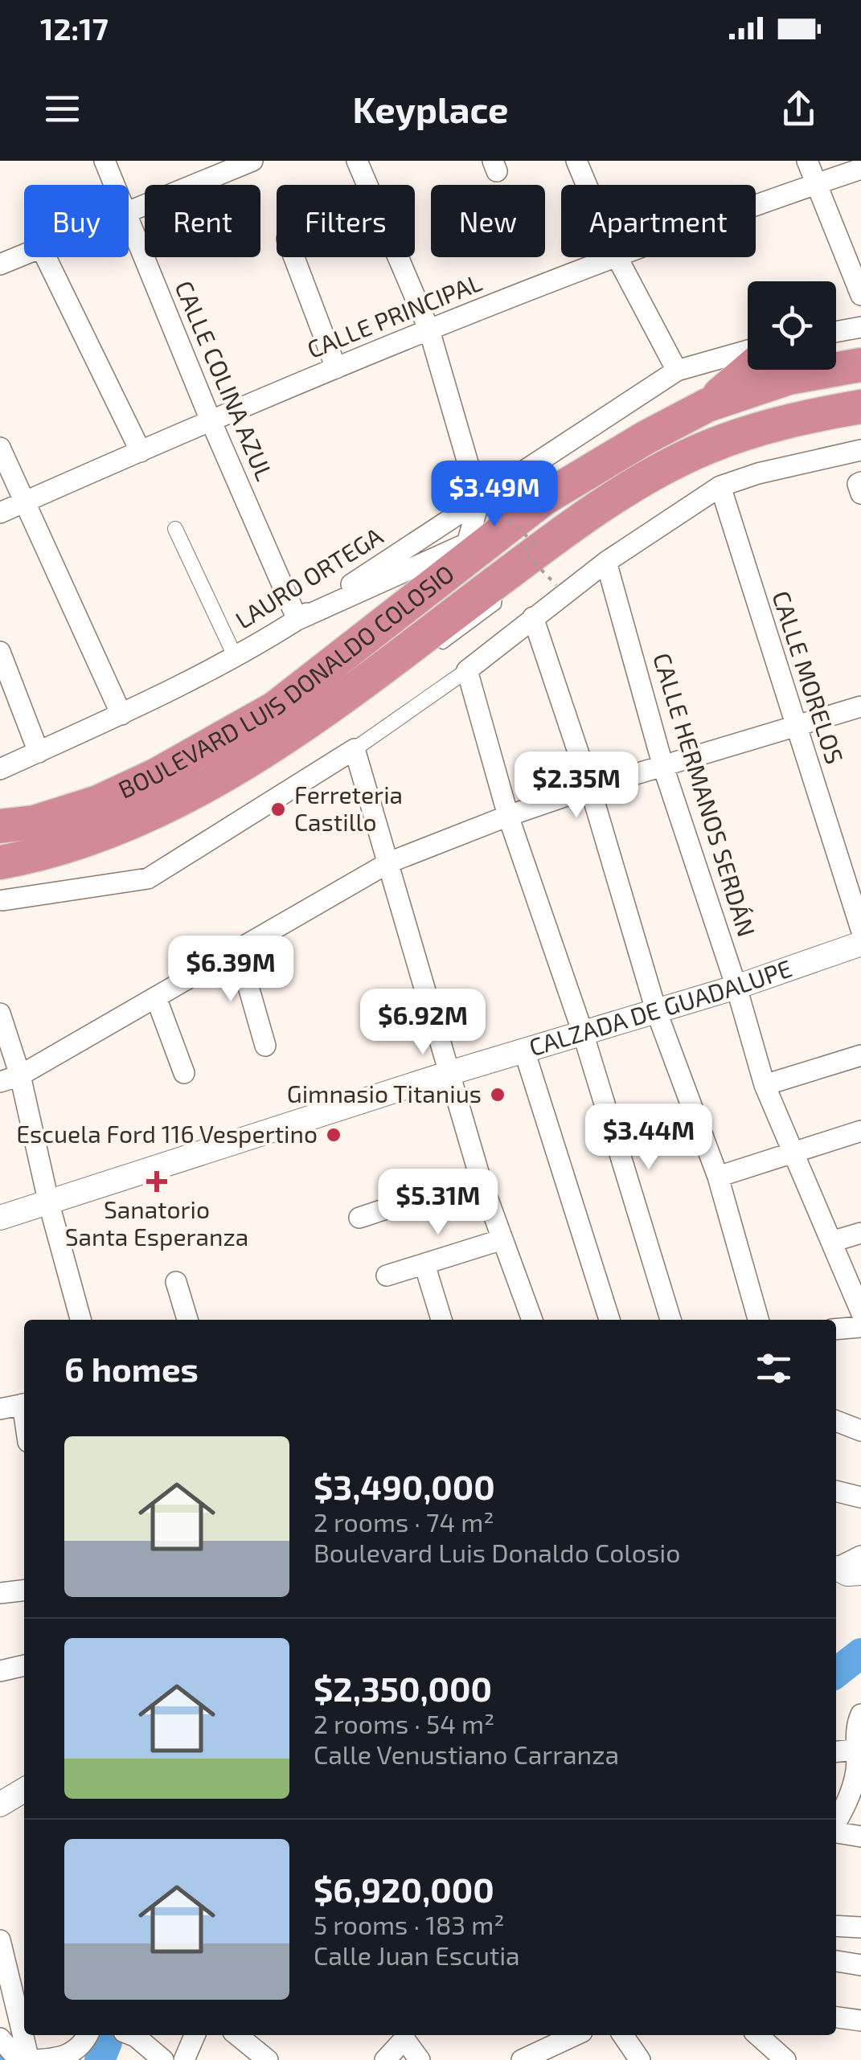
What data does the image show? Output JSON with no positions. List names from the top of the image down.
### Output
{
  "streets": {
    "highway": ["BOULEVARD LUIS DONALDO COLOSIO"],
    "street": [
      "CALLE PRINCIPAL",
      "CALLE COLINA AZUL",
      "LAURO ORTEGA",
      "CALLE MORELOS",
      "CALLE HERMANOS SERDÁN",
      "CALZADA DE GUADALUPE"
    ]
  },
  "crossings": [
    ["CALLE PRINCIPAL", "CALLE COLINA AZUL"],
    ["CALLE COLINA AZUL", "LAURO ORTEGA"],
    ["CALLE HERMANOS SERDÁN", "CALZADA DE GUADALUPE"]
  ],
  "places": {
    "other": ["Ferreteria Castillo", "Gimnasio Titanius", "Escuela Ford 116 Vespertino"],
    "health": ["Sanatorio Santa Esperanza"]
  },
  "page": {
    "status": "12:17",
    "header": "Keyplace",
    "chip": [
      "Buy",
      "Rent",
      "Filters",
      "New",
      "Apartment"
    ],
    "price": [
      "$3.49M",
      "$2.35M",
      "$6.39M",
      "$6.92M",
      "$3.44M",
      "$5.31M"
    ],
    "heading": "6 homes",
    "list": [
      {
        "name": "$3,490,000",
        "note": "2 rooms · 74 m² · Boulevard Luis Donaldo Colosio"
      },
      {
        "name": "$2,350,000",
        "note": "2 rooms · 54 m² · Calle Venustiano Carranza"
      },
      {
        "name": "$6,920,000",
        "note": "5 rooms · 183 m² · Calle Juan Escutia"
      }
    ]
  }
}
